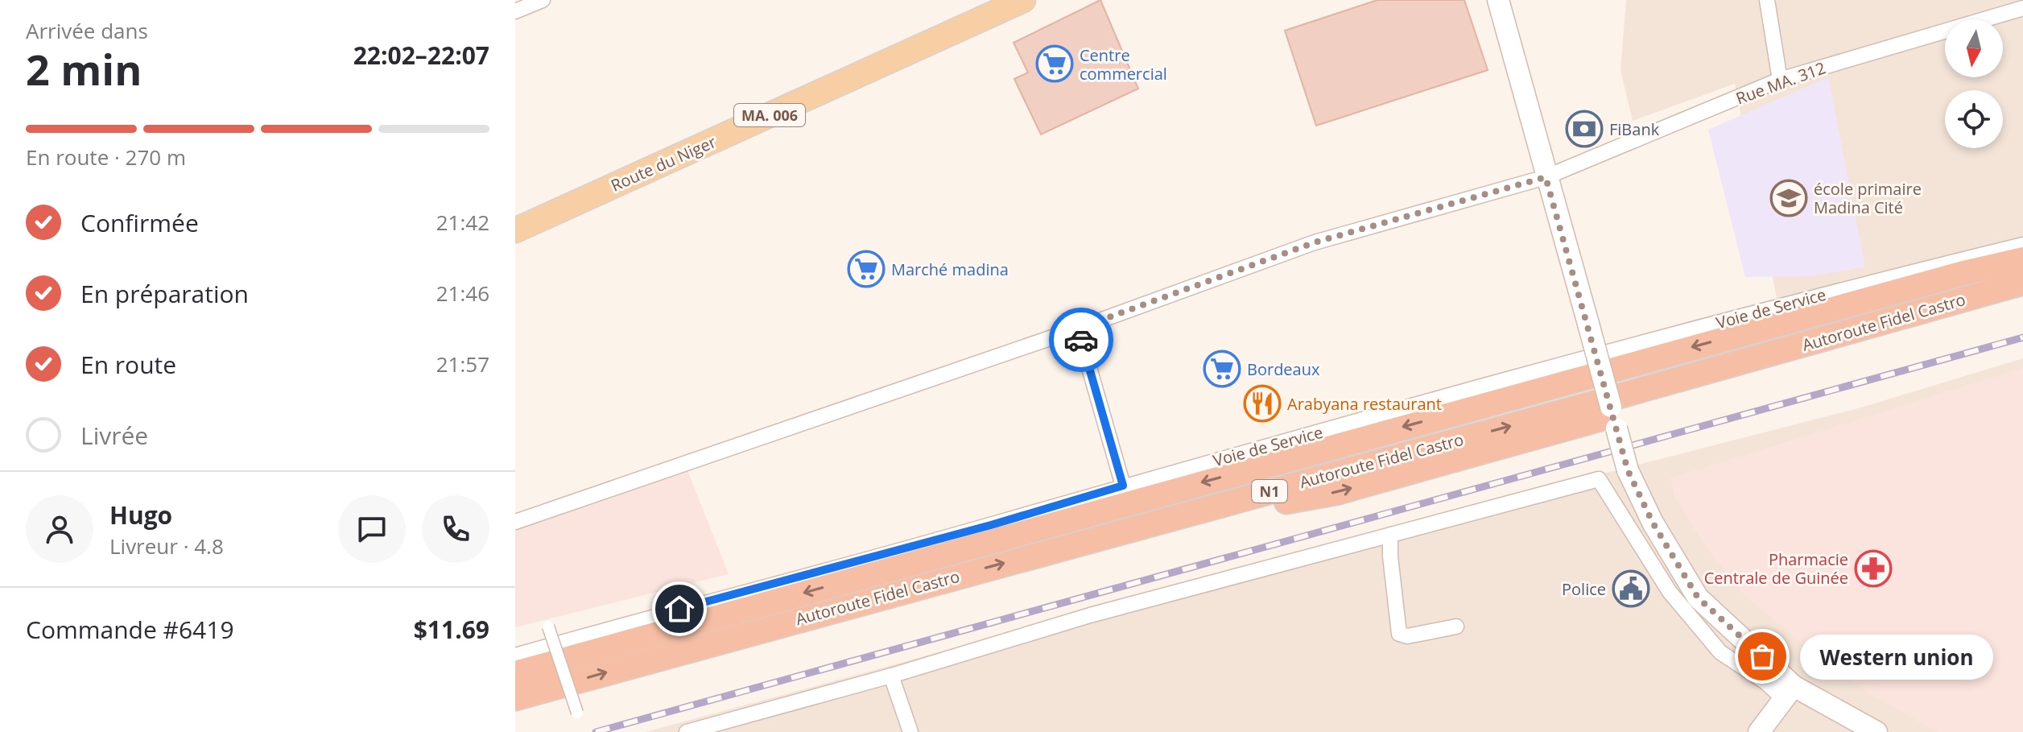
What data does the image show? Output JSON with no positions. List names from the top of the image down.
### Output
{
  "streets": {
    "highway": ["Autoroute Fidel Castro", "N1"],
    "main road": ["MA. 006", "Route du Niger"],
    "street": ["Rue MA. 312", "Voie de Service"]
  },
  "places": {
    "supermarket": ["Centre commercial", "Marché madina", "Bordeaux"],
    "bank": ["FiBank"],
    "school or university": ["école primaire Madina Cité"],
    "restaurant": ["Arabyana restaurant"],
    "pharmacy": ["Pharmacie Centrale de Guinée"],
    "public building": ["Police"],
    "other": ["Western union"]
  },
  "north": "bottom",
  "page": {
    "heading": ["2 min", "Arrivée dans", "22:02–22:07"],
    "panel": [
      "Hugo",
      "Livreur · 4.8",
      "Commande #6419",
      "$11.69"
    ],
    "bar": "En route · 270 m",
    "list": [
      ["Confirmée", "21:42"],
      ["En préparation", "21:46"],
      ["En route", "21:57"],
      "Livrée"
    ],
    "bubble": "Western union"
  }
}
